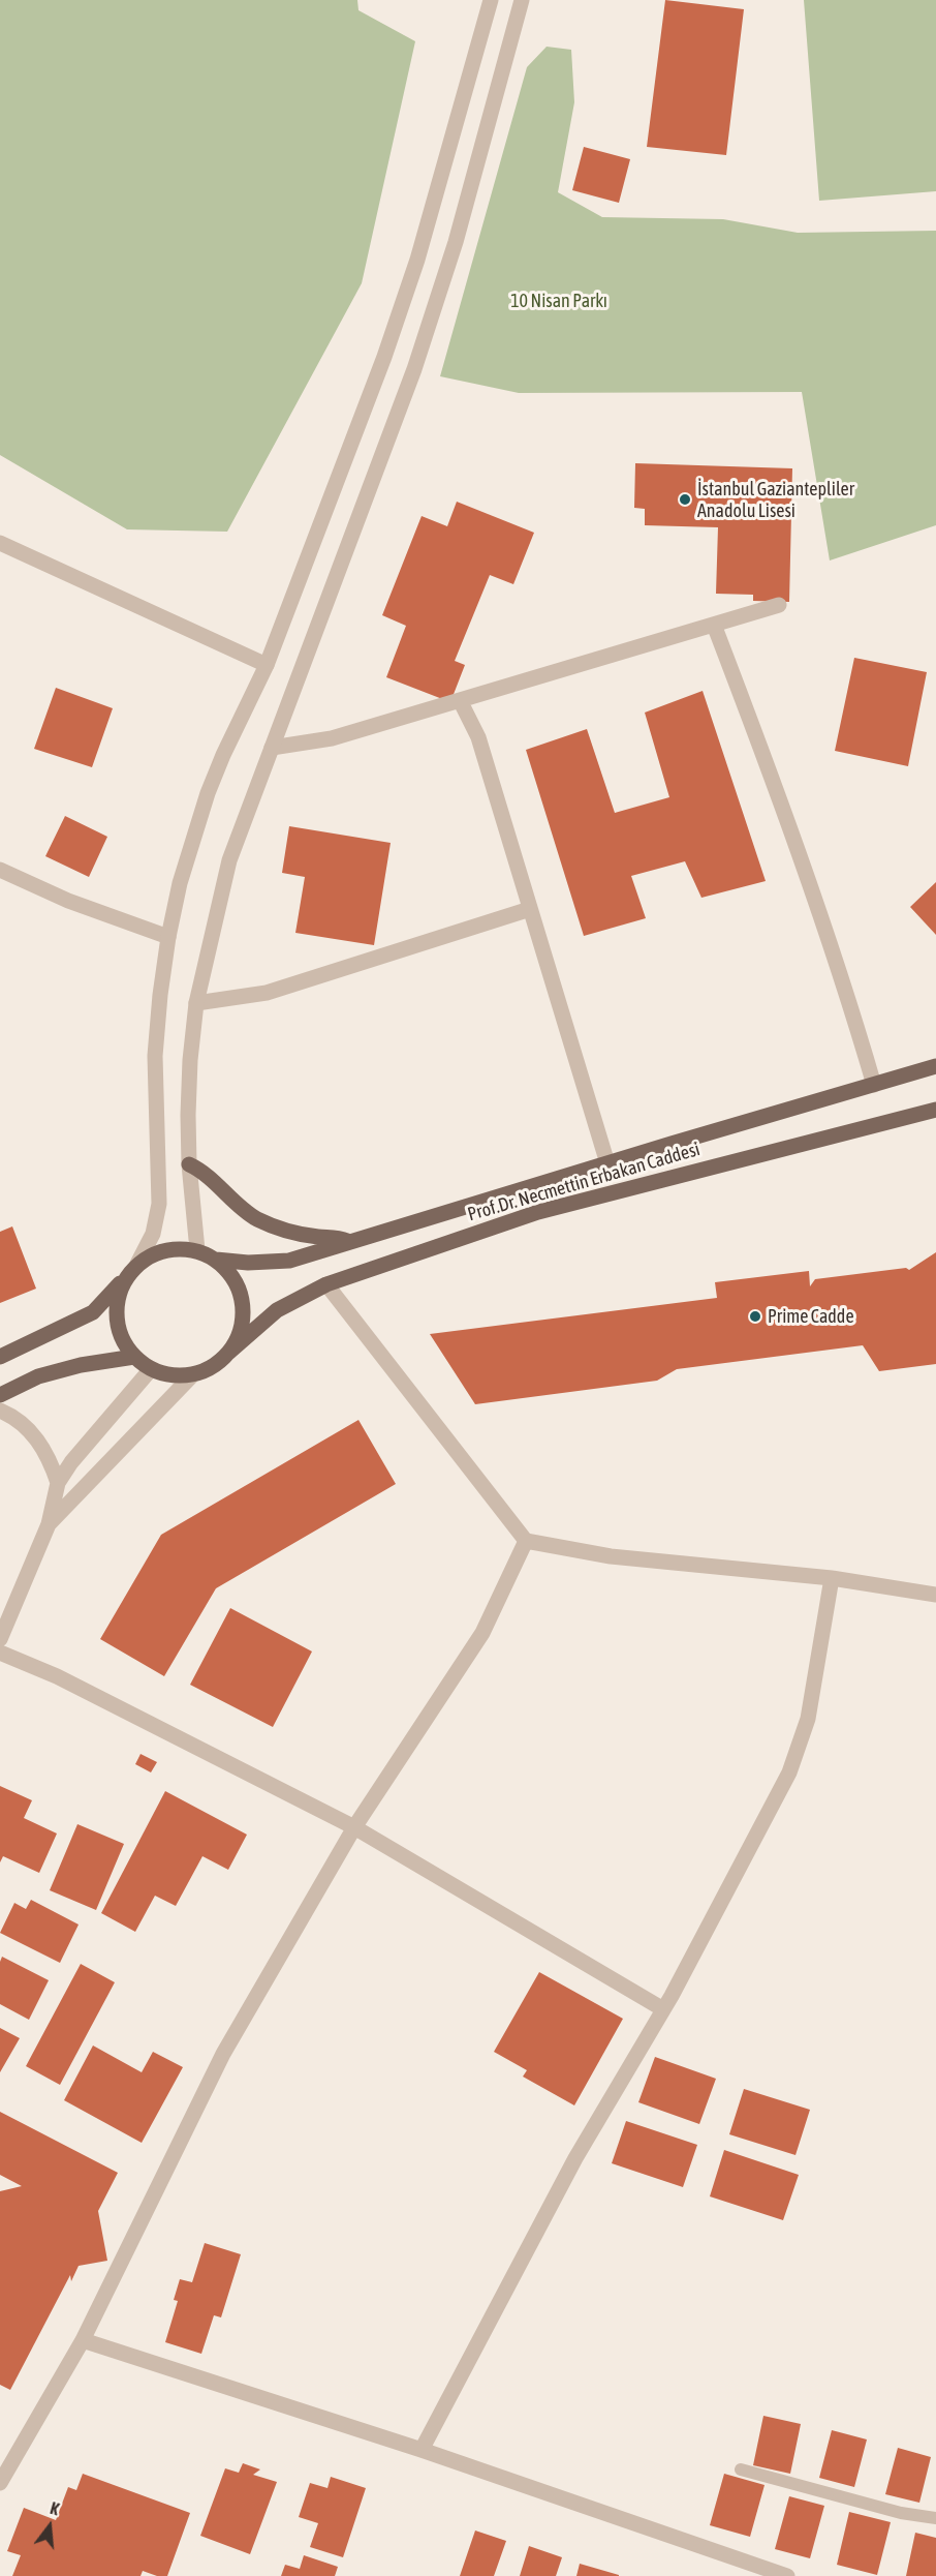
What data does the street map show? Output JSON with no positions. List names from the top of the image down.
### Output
{
  "streets": {
    "main road": ["Prof.Dr. Necmettin Erbakan Caddesi"]
  },
  "parks": ["10 Nisan Parkı"],
  "places": ["İstanbul Gaziantepliler Anadolu Lisesi", "Prime Cadde"],
  "north": "top"
}
